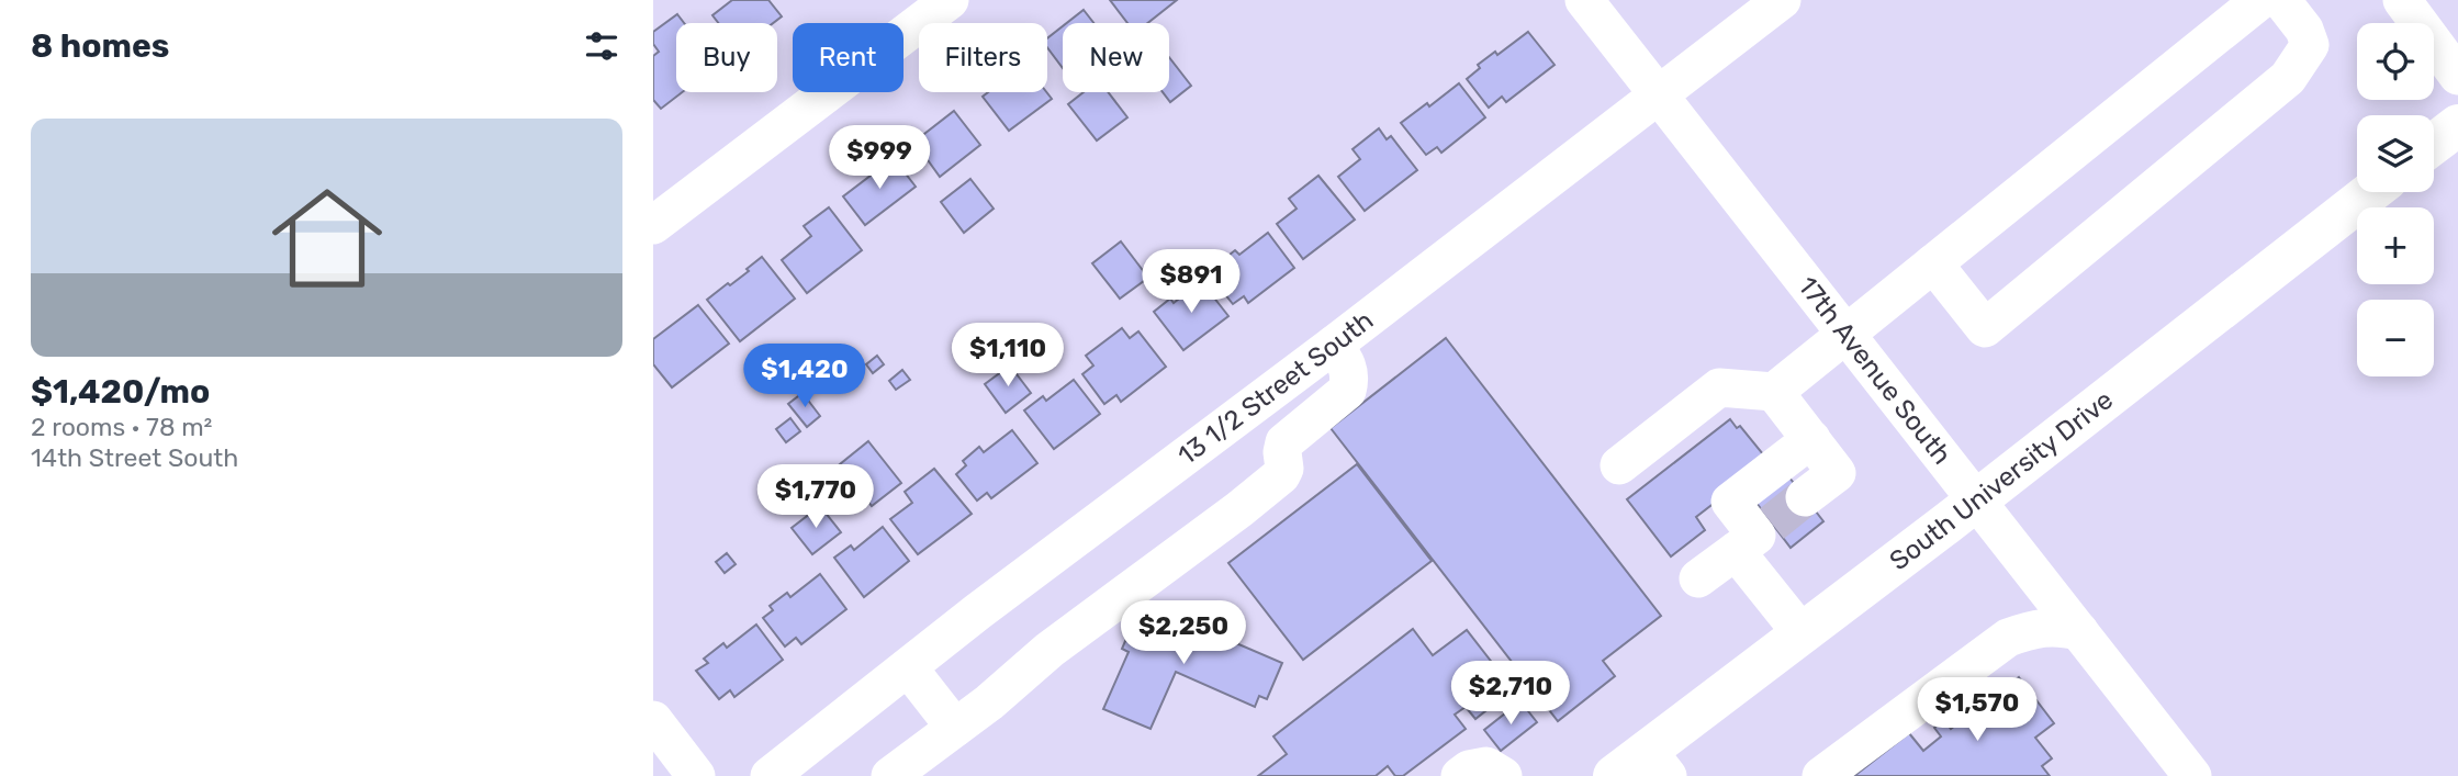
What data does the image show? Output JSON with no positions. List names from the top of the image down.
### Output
{
  "streets": {
    "main road": ["South University Drive"],
    "street": ["17th Avenue South", "13 1/2 Street South"]
  },
  "crossings": [
    ["17th Avenue South", "13 1/2 Street South"],
    ["17th Avenue South", "South University Drive"]
  ],
  "page": {
    "heading": "8 homes",
    "map_buttons": ["+", "−"],
    "chip": [
      "Buy",
      "Rent",
      "Filters",
      "New"
    ],
    "list": [
      {
        "name": "$1,420/mo",
        "note": "2 rooms · 78 m² · 14th Street South"
      }
    ],
    "price": [
      "$999",
      "$891",
      "$1,110",
      "$1,420",
      "$1,770",
      "$2,250",
      "$2,710",
      "$1,570"
    ]
  }
}
